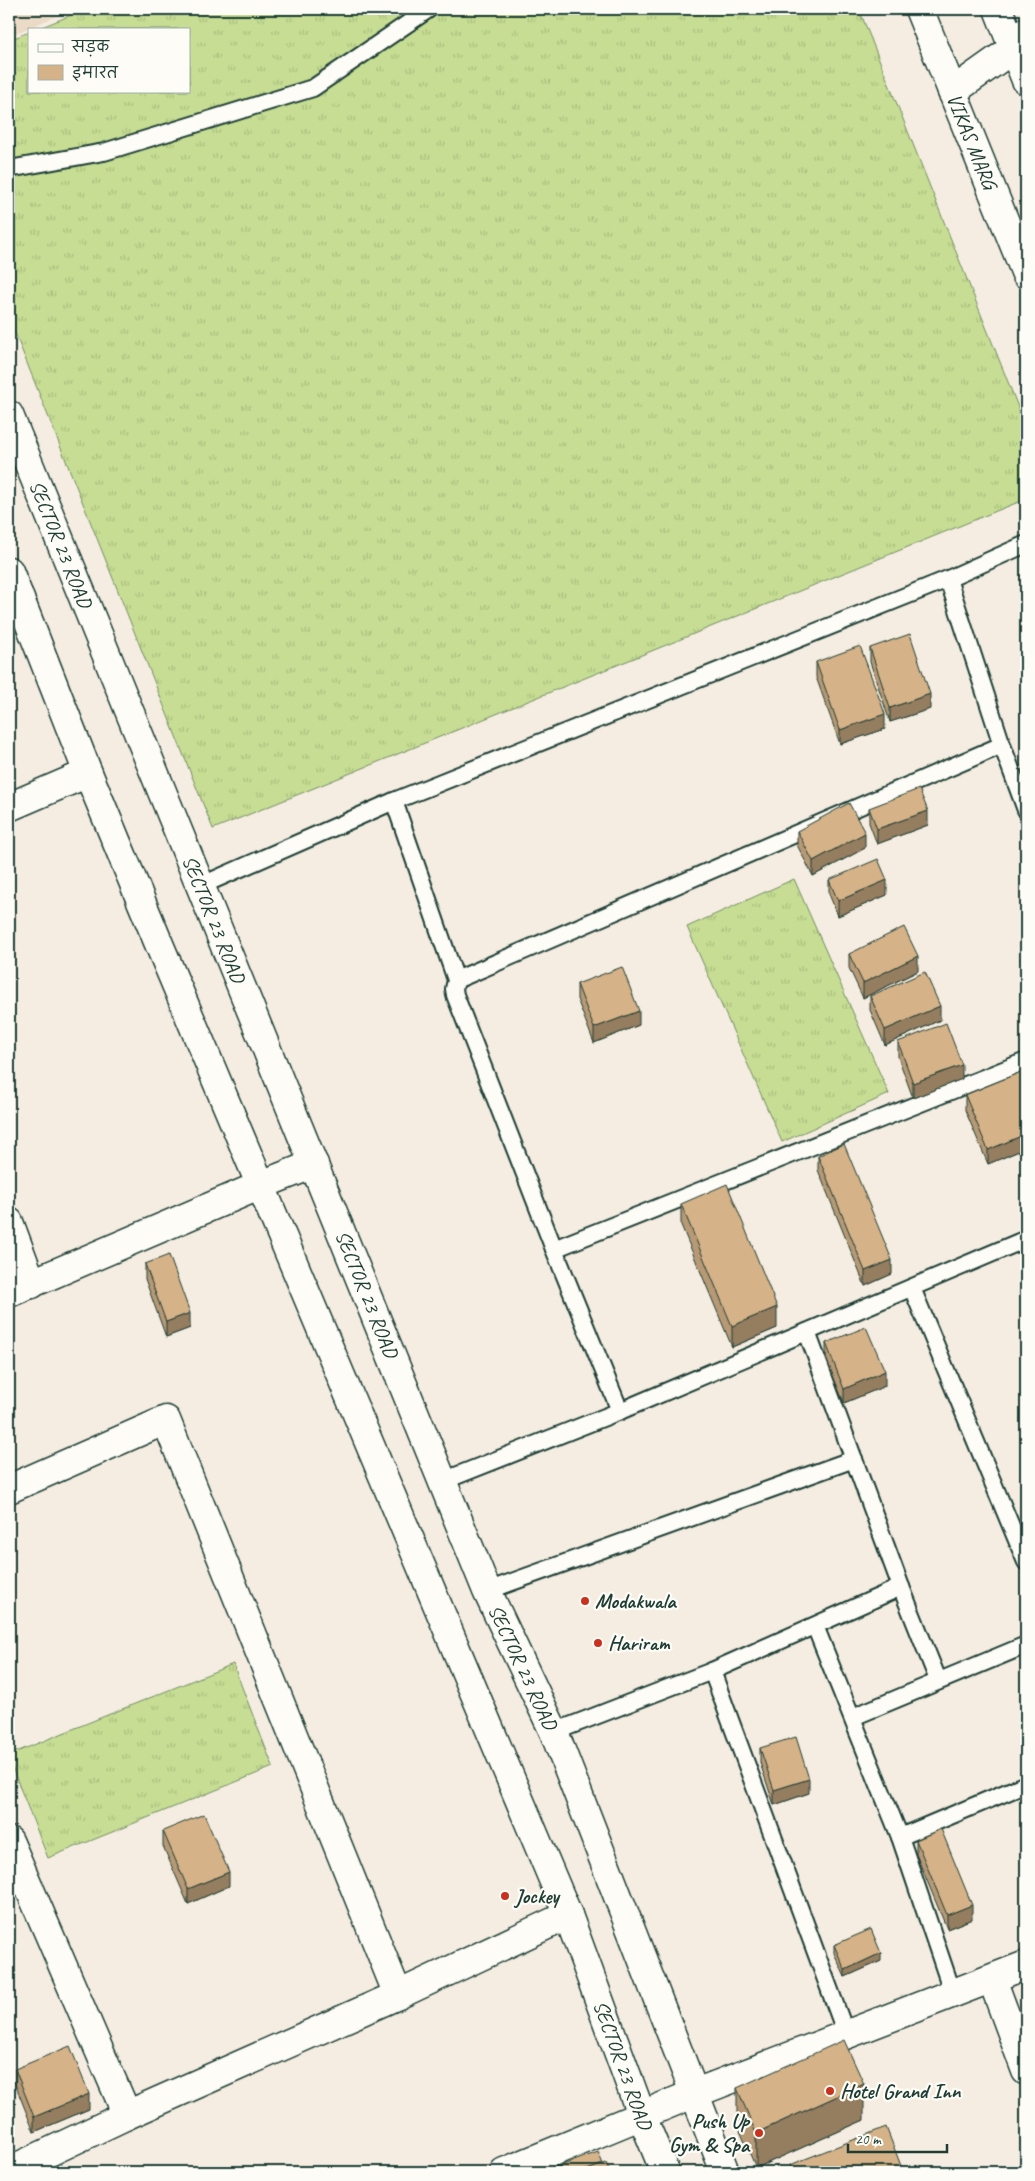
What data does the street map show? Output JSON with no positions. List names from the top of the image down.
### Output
{
  "streets": {
    "street": ["VIKAS MARG", "SECTOR 23 ROAD"]
  },
  "places": [
    "Modakwala",
    "Hariram",
    "Jockey",
    "Hotel Grand Inn",
    "Push Up Gym & Spa"
  ],
  "legend": ["सड़क", "इमारत"],
  "scale_bar": "20 m"
}
